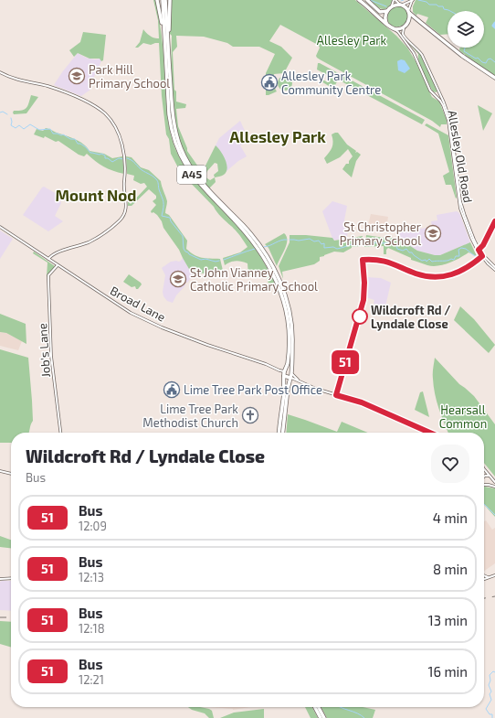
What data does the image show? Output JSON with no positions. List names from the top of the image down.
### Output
{
  "streets": {
    "highway": ["A45"],
    "street": ["Allesley Old Road", "Broad Lane", "Job's Lane"]
  },
  "crossings": [
    ["A45", "Broad Lane"],
    ["Broad Lane", "Job's Lane"]
  ],
  "districts": ["Allesley Park", "Mount Nod"],
  "parks": ["Allesley Park", "Hearsall Common"],
  "places": {
    "school or university": ["Park Hill Primary School", "St Christopher Primary School", "St John Vianney Catholic Primary School"],
    "public building": ["Allesley Park Community Centre", "Lime Tree Park Post Office"],
    "other": ["Wildcroft Rd / Lyndale Close"],
    "church": ["Lime Tree Park Methodist Church"]
  },
  "lines": ["bus line 51"],
  "page": {
    "on_map": "51",
    "heading": ["Wildcroft Rd / Lyndale Close", "Bus"],
    "list": [
      {
        "mark": "51",
        "name": "Bus",
        "note": "12:09",
        "value": "4 min"
      },
      {
        "mark": "51",
        "name": "Bus",
        "note": "12:13",
        "value": "8 min"
      },
      {
        "mark": "51",
        "name": "Bus",
        "note": "12:18",
        "value": "13 min"
      },
      {
        "mark": "51",
        "name": "Bus",
        "note": "12:21",
        "value": "16 min"
      }
    ]
  }
}
